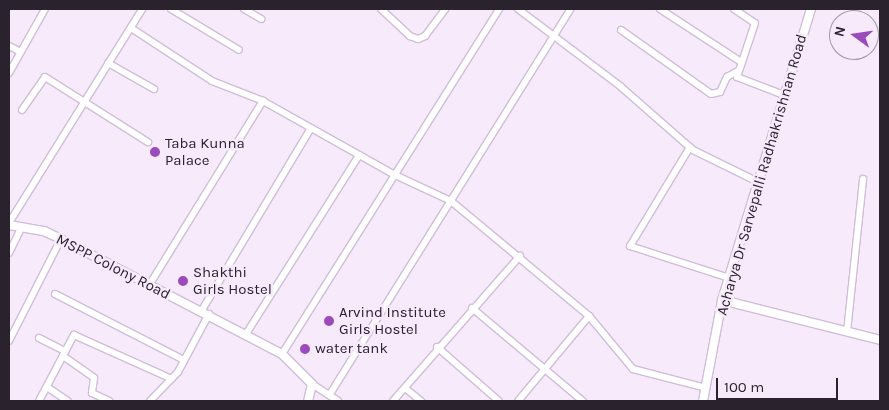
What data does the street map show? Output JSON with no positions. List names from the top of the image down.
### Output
{
  "streets": {
    "street": ["Acharya Dr Sarvepalli Radhakrishnan Road", "MSPP Colony Road"]
  },
  "places": [
    "Taba Kunna Palace",
    "Shakthi Girls Hostel",
    "Arvind Institute Girls Hostel",
    "water tank"
  ],
  "scale_bar": "100 m",
  "north": "left"
}
